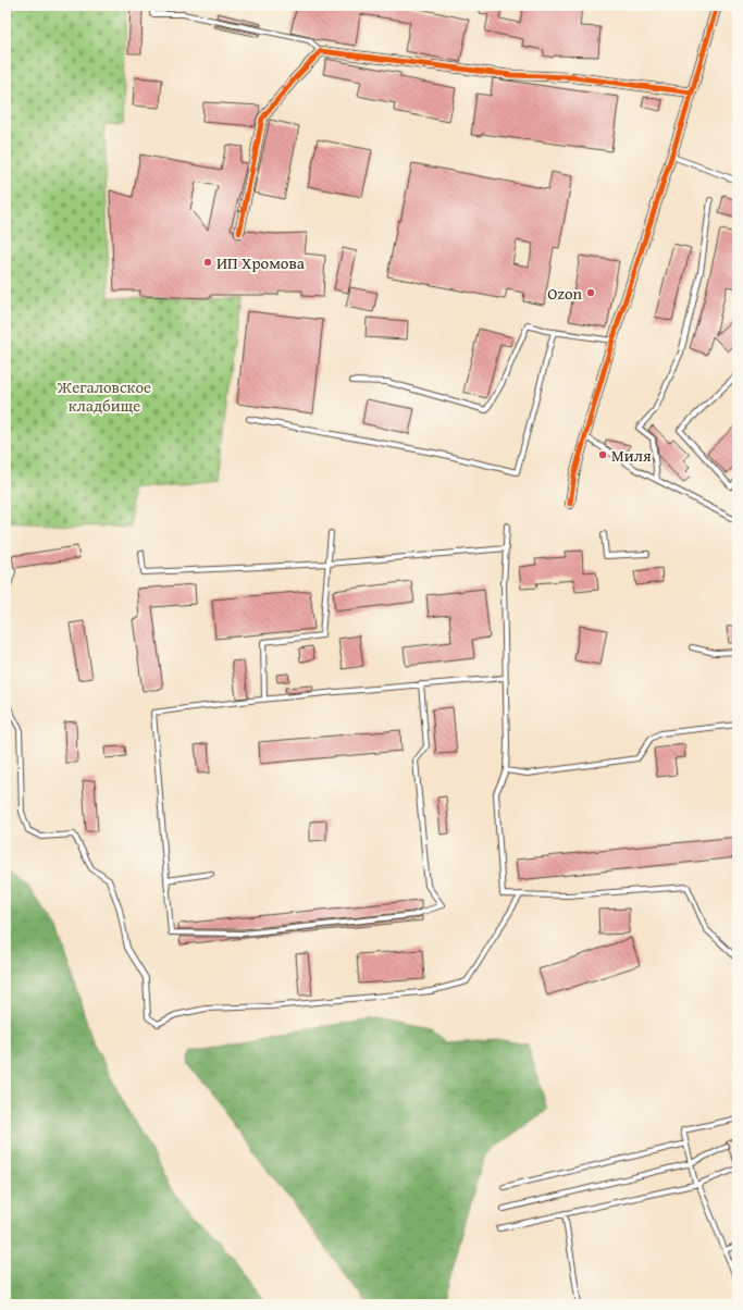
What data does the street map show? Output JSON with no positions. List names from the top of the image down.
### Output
{
  "parks": ["Жегаловское кладбище"],
  "places": ["ИП Хромова", "Ozon", "Миля"]
}
